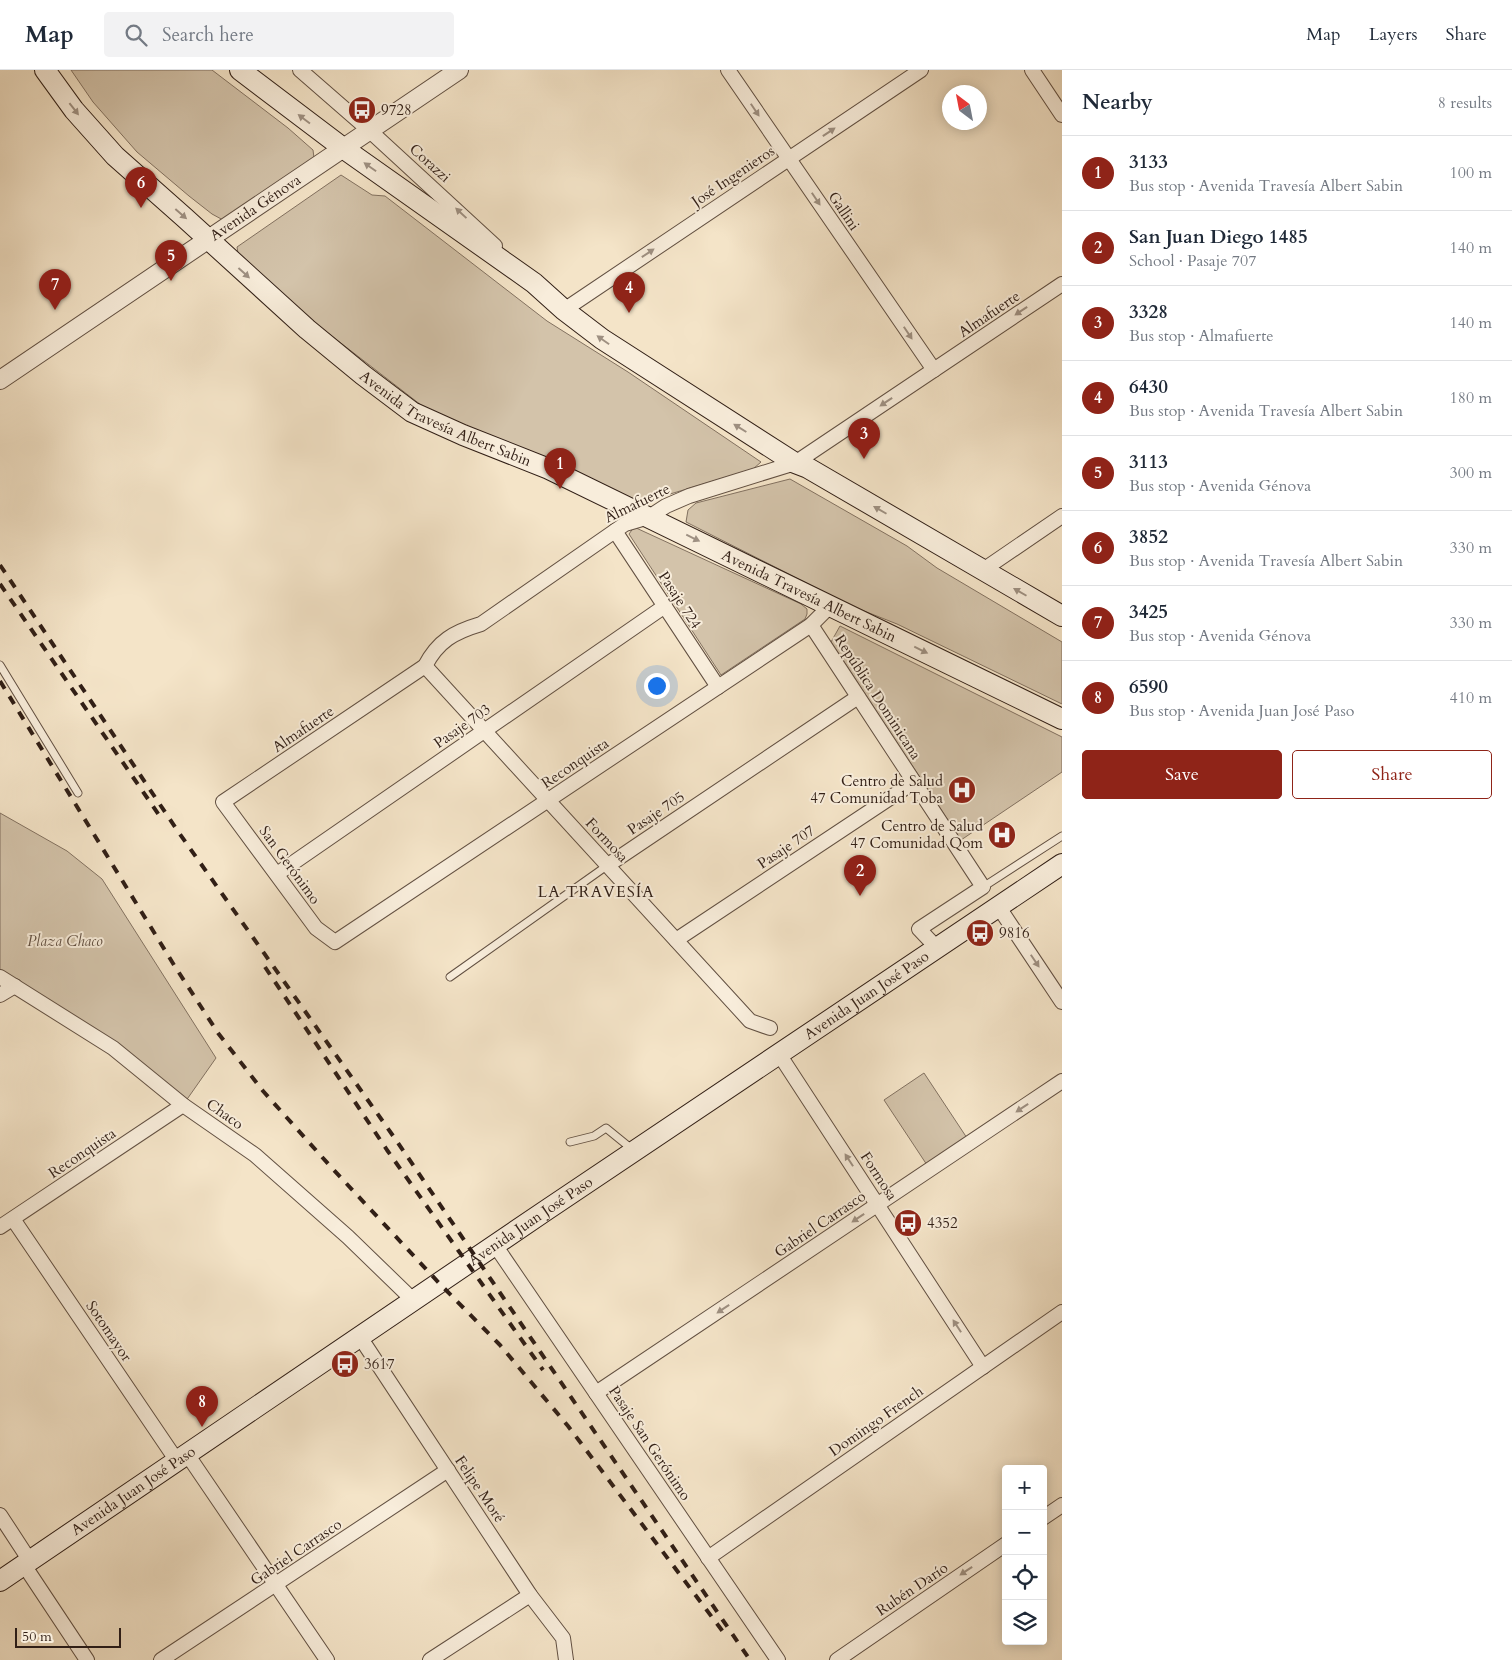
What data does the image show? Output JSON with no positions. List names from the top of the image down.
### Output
{
  "streets": {
    "main road": ["Avenida Travesía Albert Sabin", "Avenida Juan José Paso"],
    "street": [
      "Corazzi",
      "José Ingenieros",
      "Avenida Génova",
      "Gallini",
      "Almafuerte",
      "Pasaje 724",
      "República Dominicana",
      "Pasaje 703",
      "Reconquista",
      "Pasaje 705",
      "Formosa",
      "Pasaje 707",
      "San Gerónimo",
      "Chaco",
      "Gabriel Carrasco",
      "Sotomayor",
      "Domingo French",
      "Pasaje San Gerónimo",
      "Felipe Moré",
      "Rubén Darío"
    ]
  },
  "crossings": [
    ["Corazzi", "Avenida Génova"],
    ["José Ingenieros", "Gallini"],
    ["Avenida Génova", "Avenida Travesía Albert Sabin"],
    ["Gallini", "Almafuerte"],
    ["Almafuerte", "Avenida Travesía Albert Sabin"],
    ["Almafuerte", "Pasaje 724"],
    ["Almafuerte", "Formosa"],
    ["Almafuerte", "San Gerónimo"],
    ["Avenida Travesía Albert Sabin", "Reconquista"],
    ["Pasaje 724", "Pasaje 703"],
    ["Pasaje 724", "Reconquista"],
    ["República Dominicana", "Reconquista"],
    ["República Dominicana", "Pasaje 705"],
    ["República Dominicana", "Pasaje 707"],
    ["Pasaje 703", "Formosa"],
    ["Pasaje 703", "San Gerónimo"],
    ["Reconquista", "Formosa"],
    ["Reconquista", "San Gerónimo"],
    ["Reconquista", "Chaco"],
    ["Reconquista", "Sotomayor"],
    ["Pasaje 705", "Formosa"],
    ["Formosa", "Pasaje 707"],
    ["Formosa", "Avenida Juan José Paso"],
    ["Formosa", "Gabriel Carrasco"],
    ["Formosa", "Domingo French"],
    ["Avenida Juan José Paso", "Chaco"],
    ["Avenida Juan José Paso", "Sotomayor"],
    ["Avenida Juan José Paso", "Pasaje San Gerónimo"],
    ["Avenida Juan José Paso", "Felipe Moré"],
    ["Gabriel Carrasco", "Sotomayor"],
    ["Gabriel Carrasco", "Pasaje San Gerónimo"],
    ["Gabriel Carrasco", "Felipe Moré"],
    ["Domingo French", "Pasaje San Gerónimo"]
  ],
  "one_way": [
    "Corazzi",
    "José Ingenieros",
    "Gallini",
    "Formosa",
    "Gabriel Carrasco",
    "Rubén Darío"
  ],
  "districts": ["LA TRAVESÍA"],
  "parks": ["Plaza Chaco"],
  "places": {
    "bus stop": [
      "9728",
      "9816",
      "4352",
      "3617"
    ],
    "hospital": ["Centro de Salud 47 Comunidad Toba", "Centro de Salud 47 Comunidad Qom"]
  },
  "scale_bar": "50 m",
  "north": "top left",
  "page": {
    "header": "Map",
    "search": "Search here",
    "nav": ["Map", "Layers", "Share"],
    "heading": ["Nearby", "8 results"],
    "list": [
      {
        "mark": "1",
        "name": "3133",
        "note": "Bus stop · Avenida Travesía Albert Sabin",
        "value": "100 m"
      },
      {
        "mark": "2",
        "name": "San Juan Diego 1485",
        "note": "School · Pasaje 707",
        "value": "140 m"
      },
      {
        "mark": "3",
        "name": "3328",
        "note": "Bus stop · Almafuerte",
        "value": "140 m"
      },
      {
        "mark": "4",
        "name": "6430",
        "note": "Bus stop · Avenida Travesía Albert Sabin",
        "value": "180 m"
      },
      {
        "mark": "5",
        "name": "3113",
        "note": "Bus stop · Avenida Génova",
        "value": "300 m"
      },
      {
        "mark": "6",
        "name": "3852",
        "note": "Bus stop · Avenida Travesía Albert Sabin",
        "value": "330 m"
      },
      {
        "mark": "7",
        "name": "3425",
        "note": "Bus stop · Avenida Génova",
        "value": "330 m"
      },
      {
        "mark": "8",
        "name": "6590",
        "note": "Bus stop · Avenida Juan José Paso",
        "value": "410 m"
      }
    ],
    "pins": [
      "6",
      "5",
      "7",
      "4",
      "3",
      "1",
      "2",
      "8"
    ],
    "buttons": ["Save", "Share"],
    "map_buttons": ["+", "−"],
    "scale": "50 m"
  }
}
